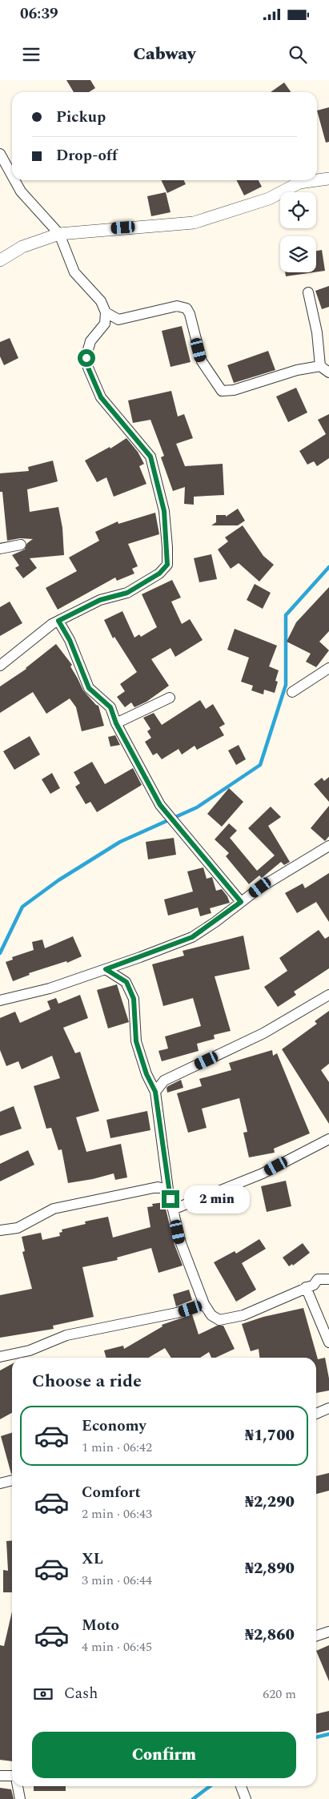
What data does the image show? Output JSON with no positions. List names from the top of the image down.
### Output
{
  "page": {
    "status": "06:39",
    "header": "Cabway",
    "banner": ["Pickup", "Drop-off"],
    "bubble": "2 min",
    "heading": "Choose a ride",
    "list": [
      {
        "name": "Economy",
        "note": "1 min · 06:42",
        "value": "₦1,700"
      },
      {
        "name": "Comfort",
        "note": "2 min · 06:43",
        "value": "₦2,290"
      },
      {
        "name": "XL",
        "note": "3 min · 06:44",
        "value": "₦2,890"
      },
      {
        "name": "Moto",
        "note": "4 min · 06:45",
        "value": "₦2,860"
      }
    ],
    "pay": ["Cash", "620 m"],
    "buttons": "Confirm"
  }
}
